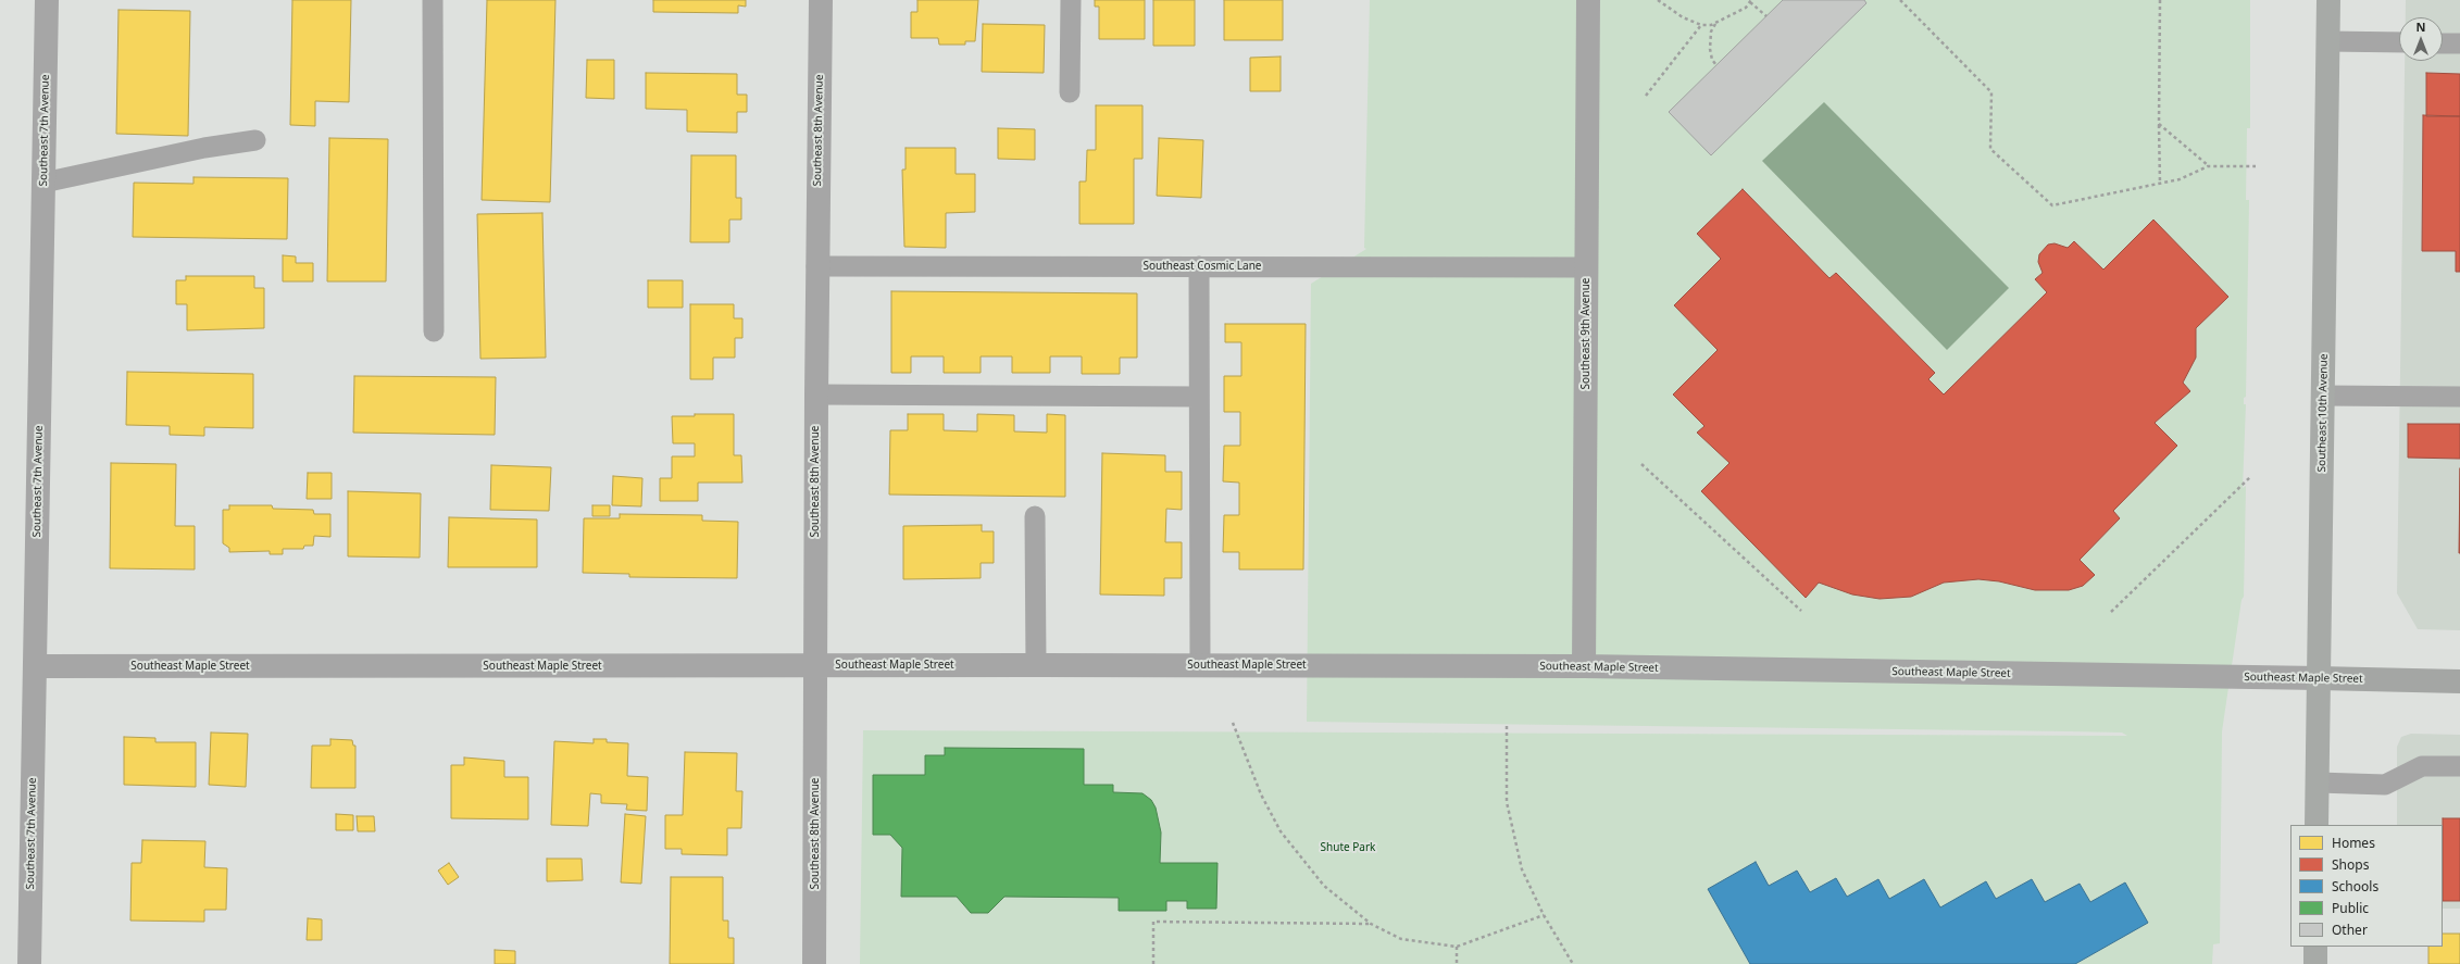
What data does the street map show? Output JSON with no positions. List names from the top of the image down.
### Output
{
  "streets": {
    "main road": ["Southeast 10th Avenue"],
    "street": [
      "Southeast 7th Avenue",
      "Southeast 8th Avenue",
      "Southeast 9th Avenue",
      "Southeast Maple Street"
    ],
    "lane": ["Southeast Cosmic Lane"]
  },
  "crossings": [
    ["Southeast 7th Avenue", "Southeast Maple Street"],
    ["Southeast 8th Avenue", "Southeast Cosmic Lane"],
    ["Southeast 8th Avenue", "Southeast Maple Street"],
    ["Southeast Cosmic Lane", "Southeast 9th Avenue"],
    ["Southeast 9th Avenue", "Southeast Maple Street"],
    ["Southeast 10th Avenue", "Southeast Maple Street"]
  ],
  "parks": ["Shute Park"],
  "legend": [
    "Homes",
    "Shops",
    "Schools",
    "Public",
    "Other"
  ],
  "north": "top"
}
